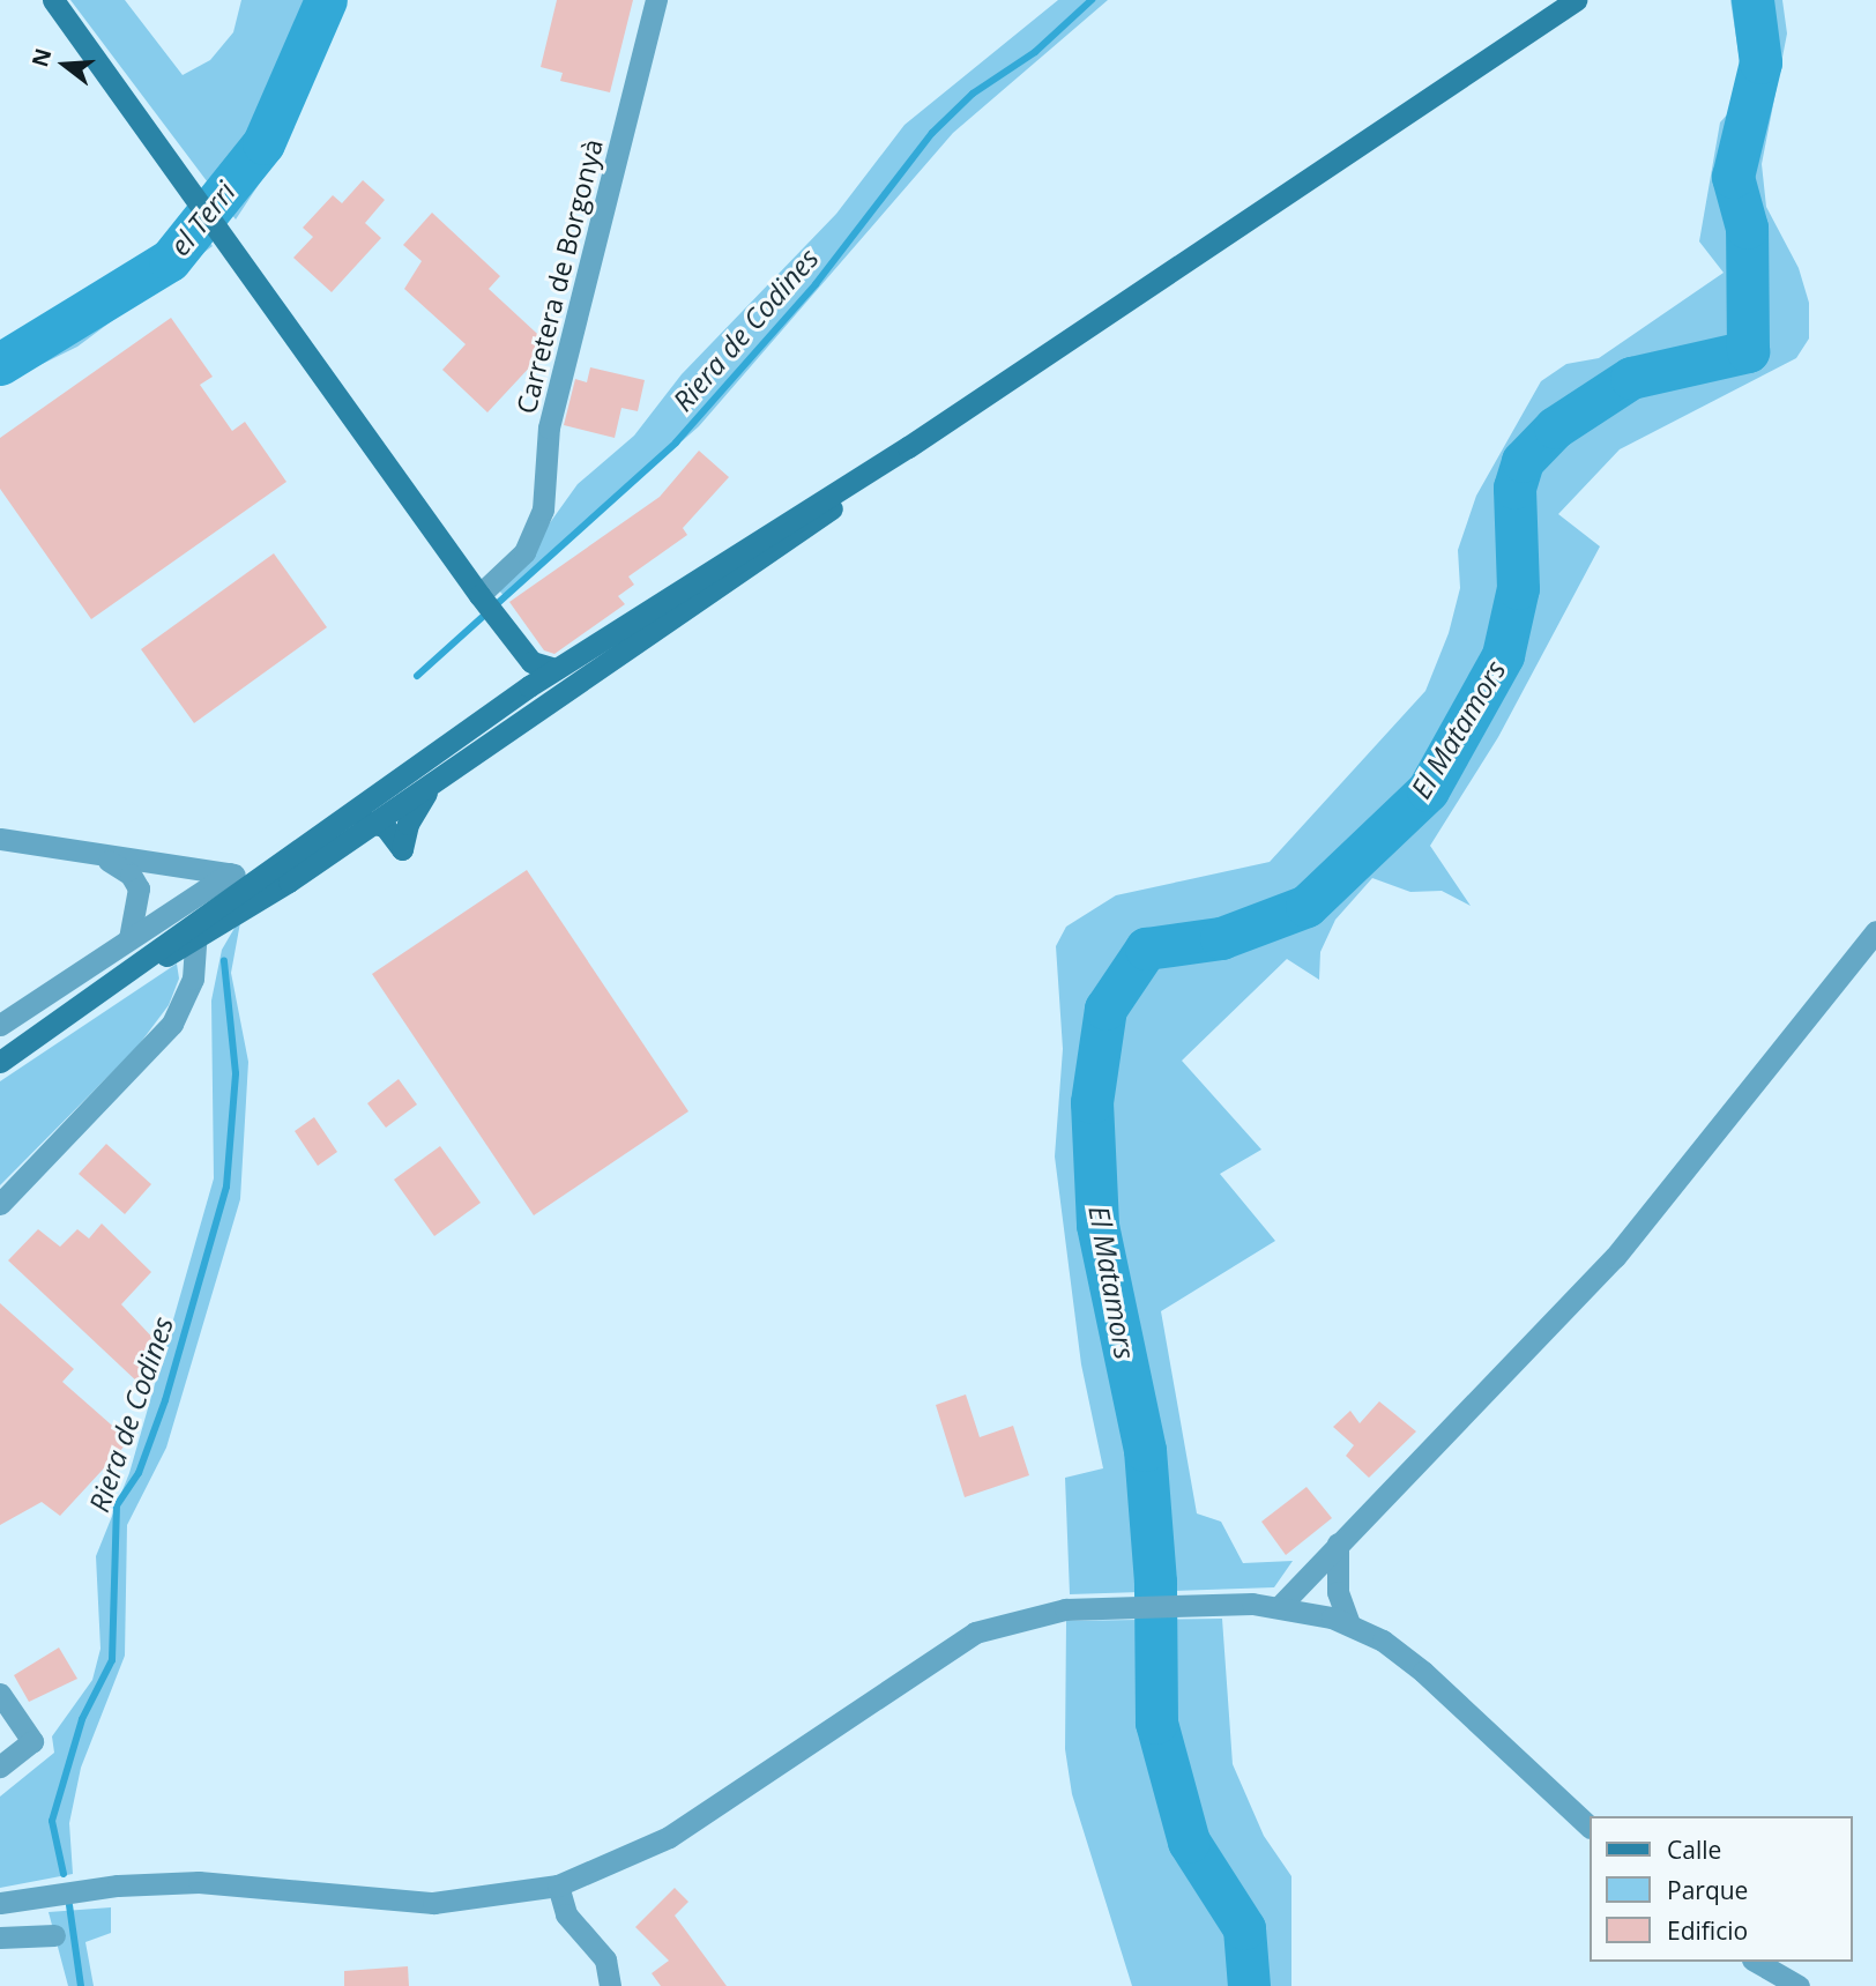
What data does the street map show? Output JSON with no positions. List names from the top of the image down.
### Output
{
  "streets": {
    "street": ["Carretera de Borgonyà"]
  },
  "water": ["el Terri", "Riera de Codines", "El Matamors"],
  "legend": ["Calle", "Parque", "Edificio"],
  "north": "left"
}
